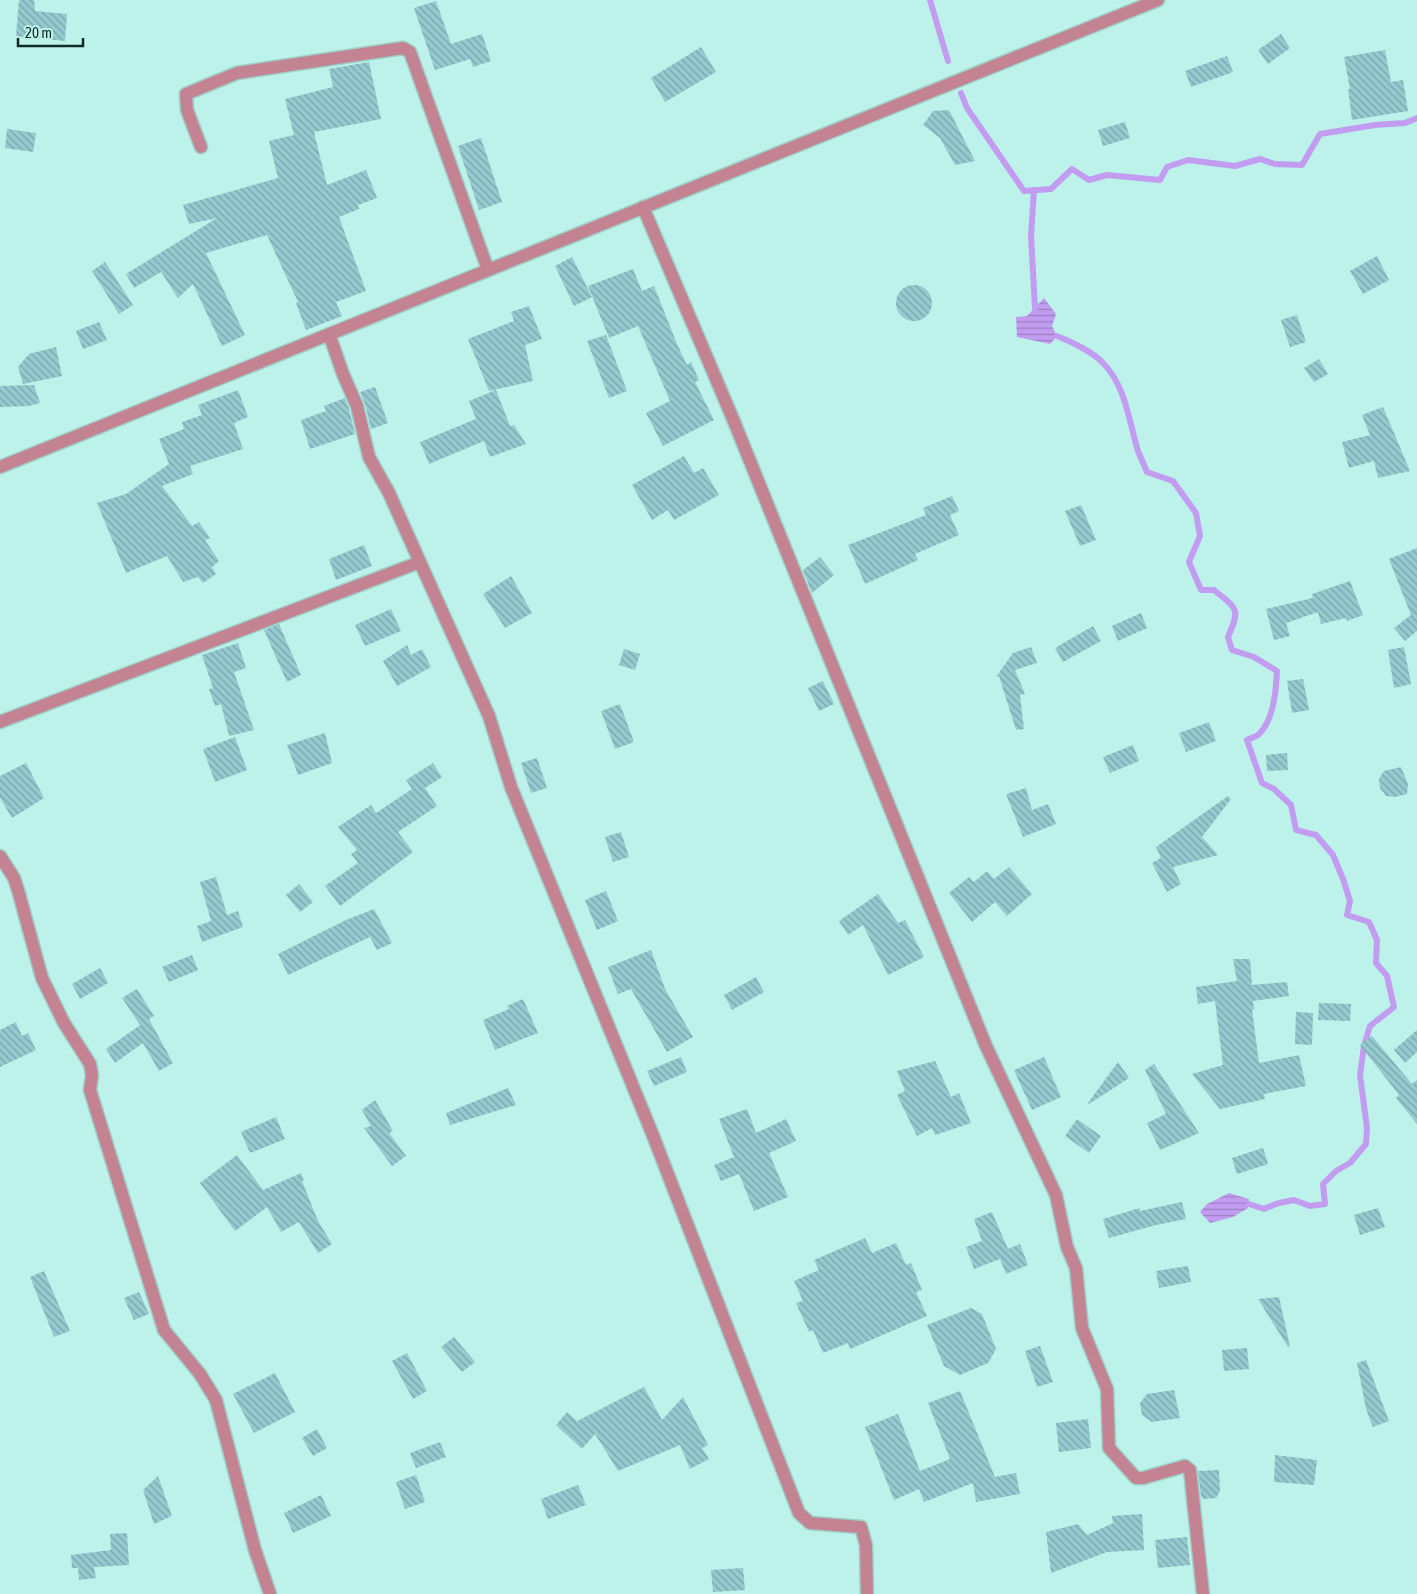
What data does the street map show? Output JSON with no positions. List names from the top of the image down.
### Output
{
  "scale_bar": "20 m"
}
